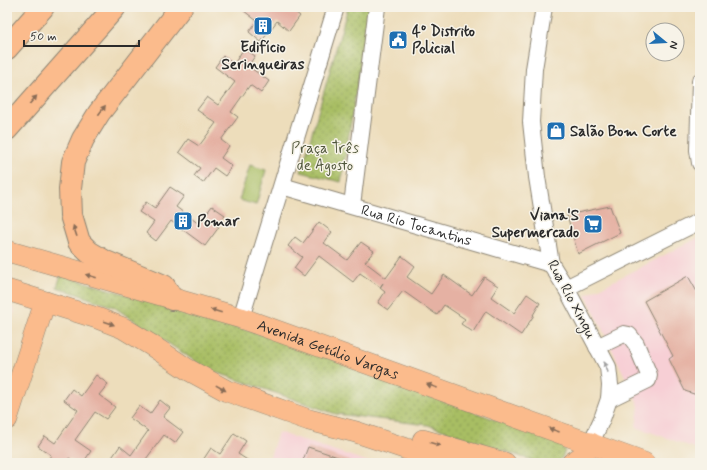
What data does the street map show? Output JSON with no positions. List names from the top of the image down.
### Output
{
  "streets": {
    "main road": ["Avenida Getúlio Vargas"],
    "street": ["Rua Rio Tocantins", "Rua Rio Xingu"]
  },
  "crossings": [
    ["Rua Rio Tocantins", "Rua Rio Xingu"],
    ["Rua Rio Xingu", "Avenida Getúlio Vargas"]
  ],
  "parks": ["Praça Três de Agosto"],
  "places": {
    "building": ["Edifício Seringueiras", "Pomar"],
    "public building": ["4º Distrito Policial"],
    "shop": ["Salão Bom Corte"],
    "supermarket": ["Viana'S Supermercado"]
  },
  "scale_bar": "50 m",
  "north": "right"
}
